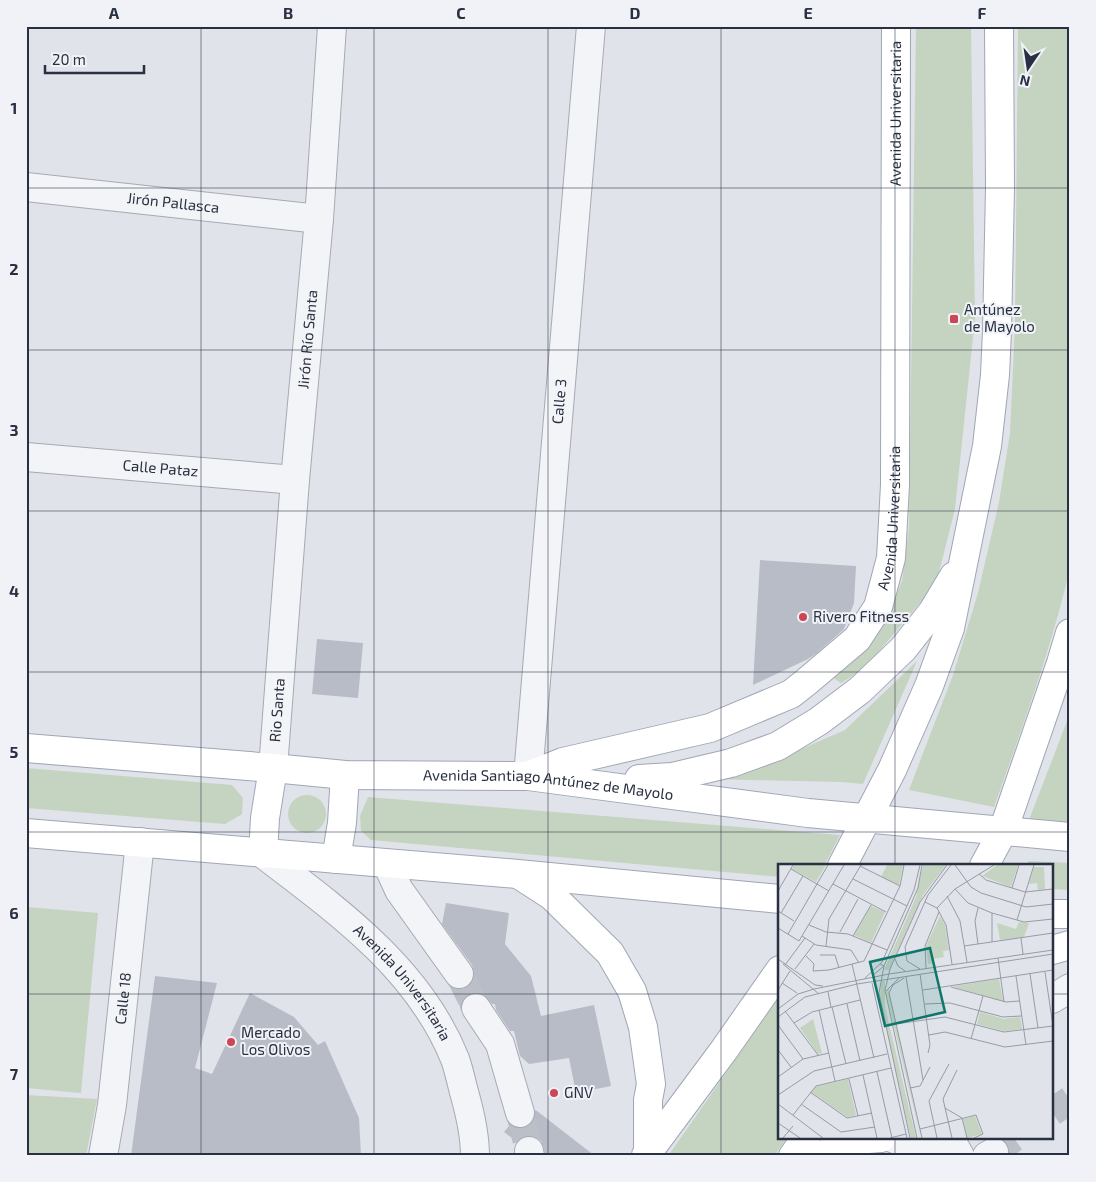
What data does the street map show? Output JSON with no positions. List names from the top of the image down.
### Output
{
  "streets": {
    "main road": ["Avenida Universitaria", "Avenida Santiago Antúnez de Mayolo"],
    "street": [
      "Jirón Pallasca",
      "Jirón Río Santa",
      "Calle 3",
      "Calle Pataz",
      "Rio Santa",
      "Calle 18"
    ]
  },
  "crossings": [
    ["Avenida Universitaria", "Calle 3"],
    ["Avenida Universitaria", "Avenida Santiago Antúnez de Mayolo"],
    ["Jirón Pallasca", "Jirón Río Santa"],
    ["Jirón Río Santa", "Calle Pataz"],
    ["Jirón Río Santa", "Rio Santa"],
    ["Calle 3", "Avenida Santiago Antúnez de Mayolo"],
    ["Rio Santa", "Avenida Santiago Antúnez de Mayolo"]
  ],
  "places": {
    "transit": ["Antúnez de Mayolo"],
    "other": ["Rivero Fitness", "Mercado Los Olivos", "GNV"]
  },
  "scale_bar": "20 m",
  "north": "bottom",
  "grid": {
    "columns": [
      "A",
      "B",
      "C",
      "D",
      "E",
      "F"
    ],
    "rows": [
      "1",
      "2",
      "3",
      "4",
      "5",
      "6",
      "7"
    ]
  }
}
